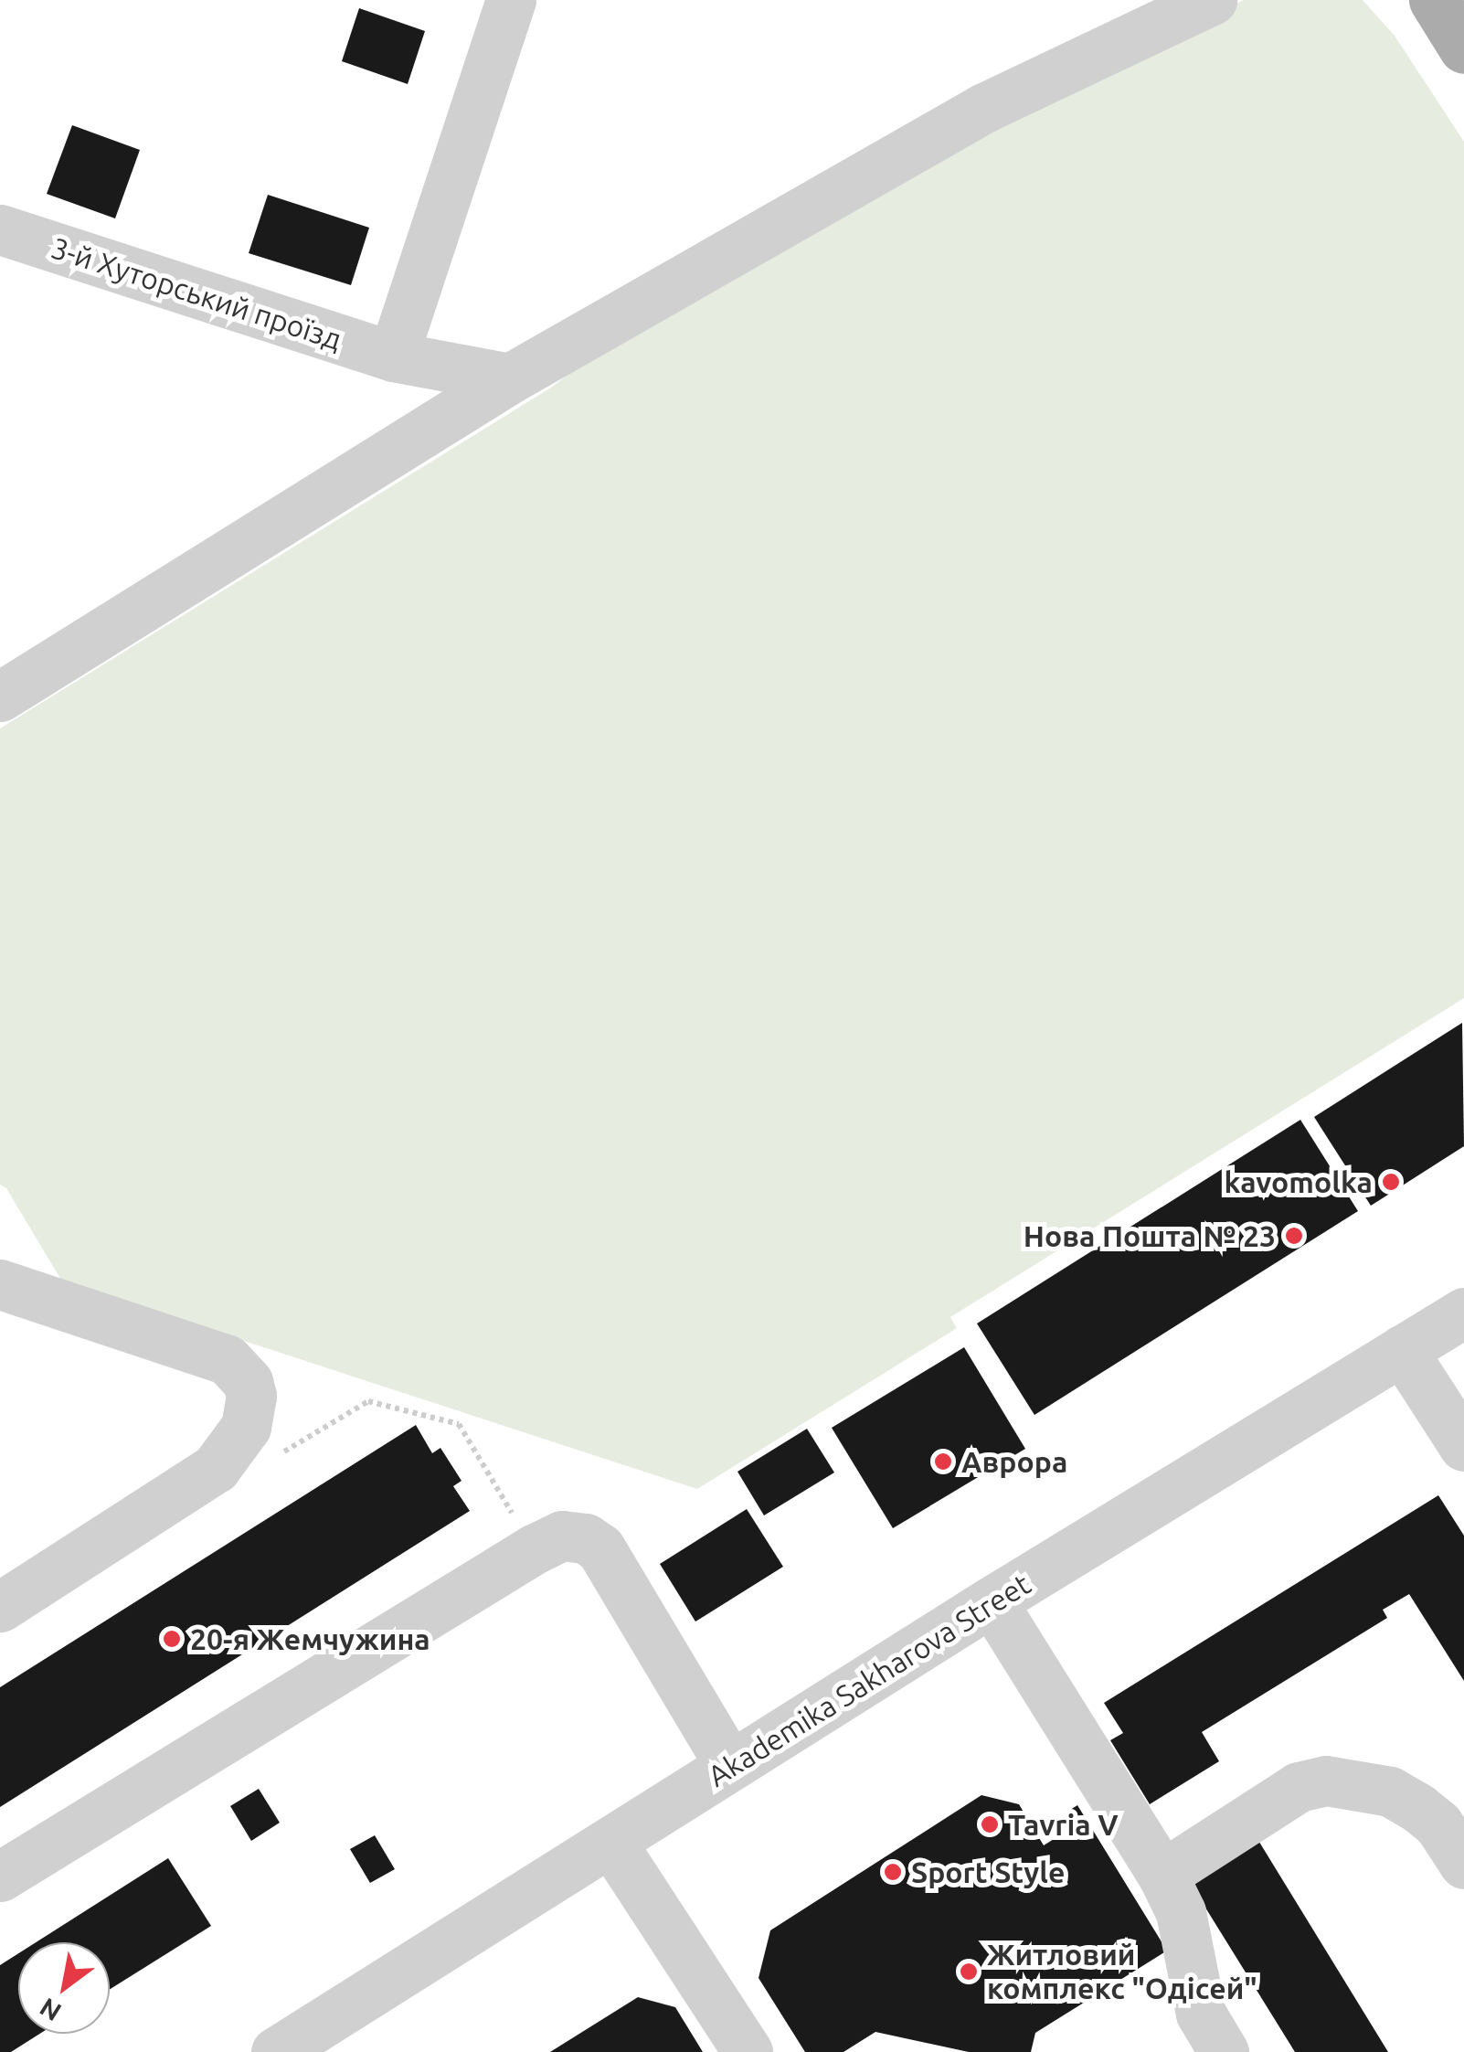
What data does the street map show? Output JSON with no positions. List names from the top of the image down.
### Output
{
  "streets": {
    "street": ["3-й Хуторський проїзд", "Akademika Sakharova Street"]
  },
  "places": [
    "kavomolka",
    "Нова Пошта № 23",
    "Аврора",
    "20-я Жемчужина",
    "Tavria V",
    "Sport Style",
    "Житловий комплекс \"Одісей\""
  ],
  "north": "bottom left"
}
